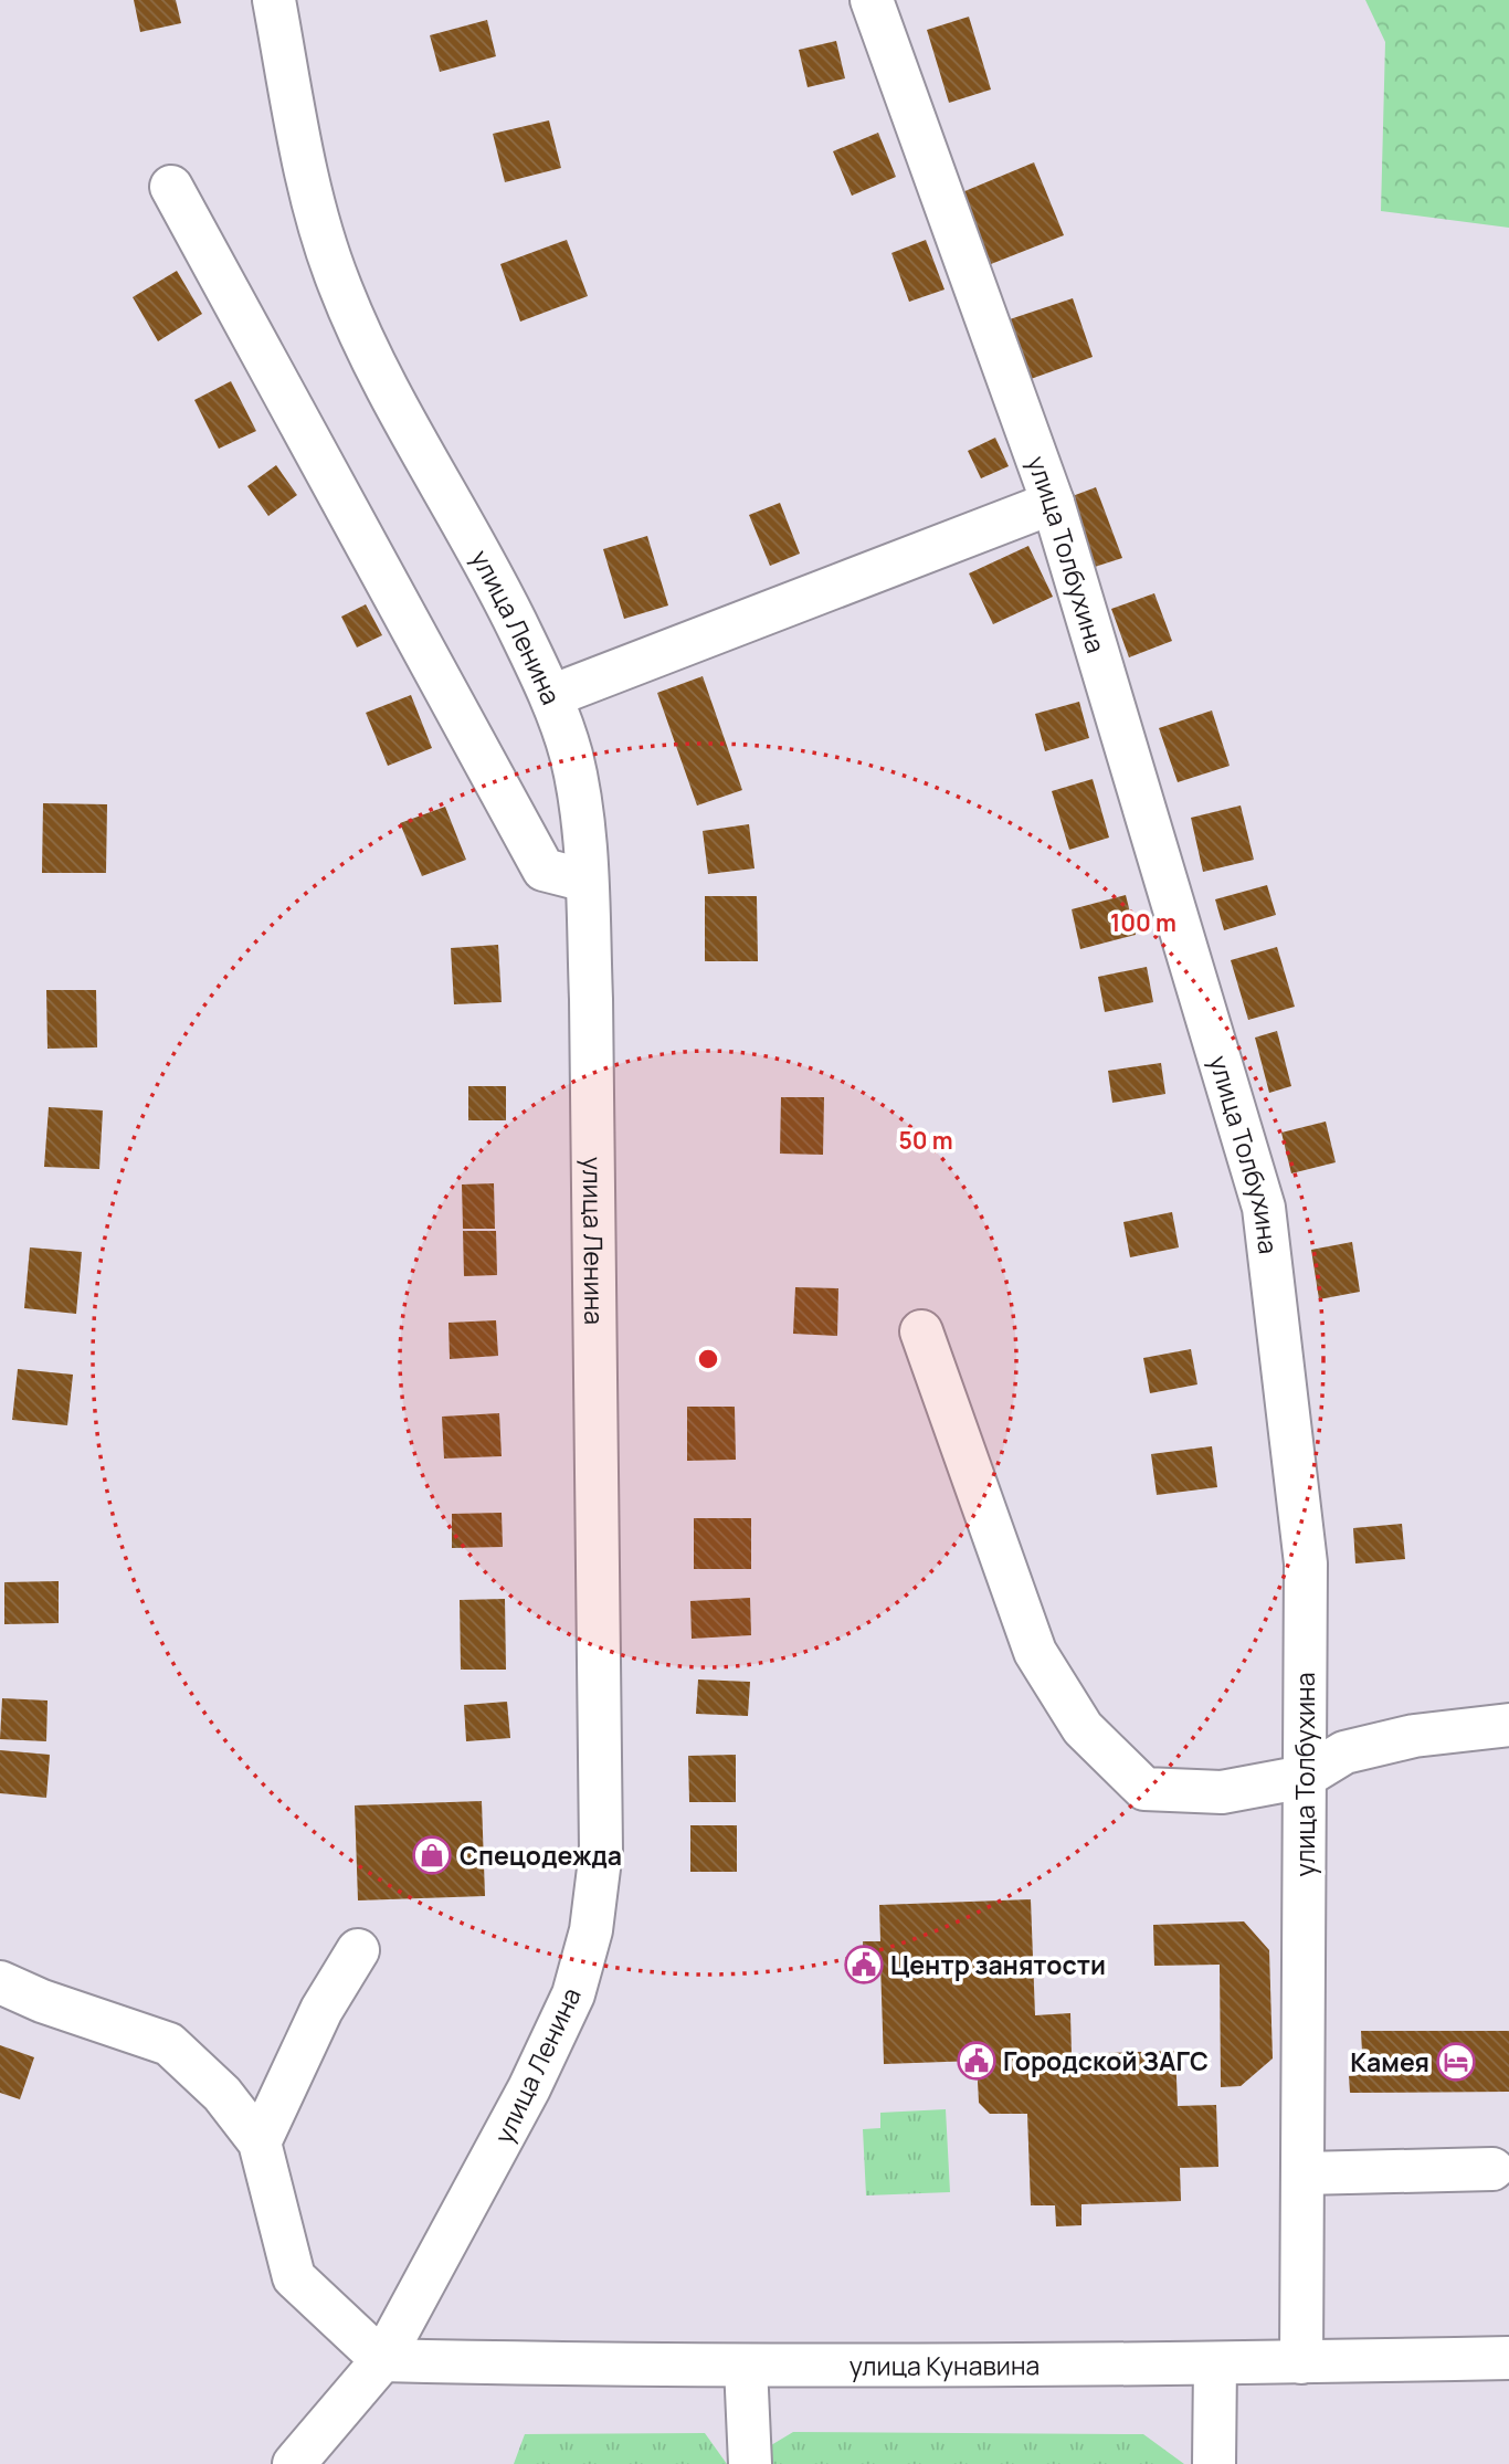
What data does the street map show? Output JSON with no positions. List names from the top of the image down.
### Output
{
  "streets": {
    "main road": ["улица Толбухина", "улица Ленина", "улица Кунавина"]
  },
  "crossings": [
    ["улица Толбухина", "улица Кунавина"],
    ["улица Ленина", "улица Кунавина"]
  ],
  "places": {
    "shop": ["Спецодежда"],
    "public building": ["Центр занятости", "Городской ЗАГС"],
    "hotel": ["Камея"]
  },
  "rings": ["100 m", "50 m"]
}
